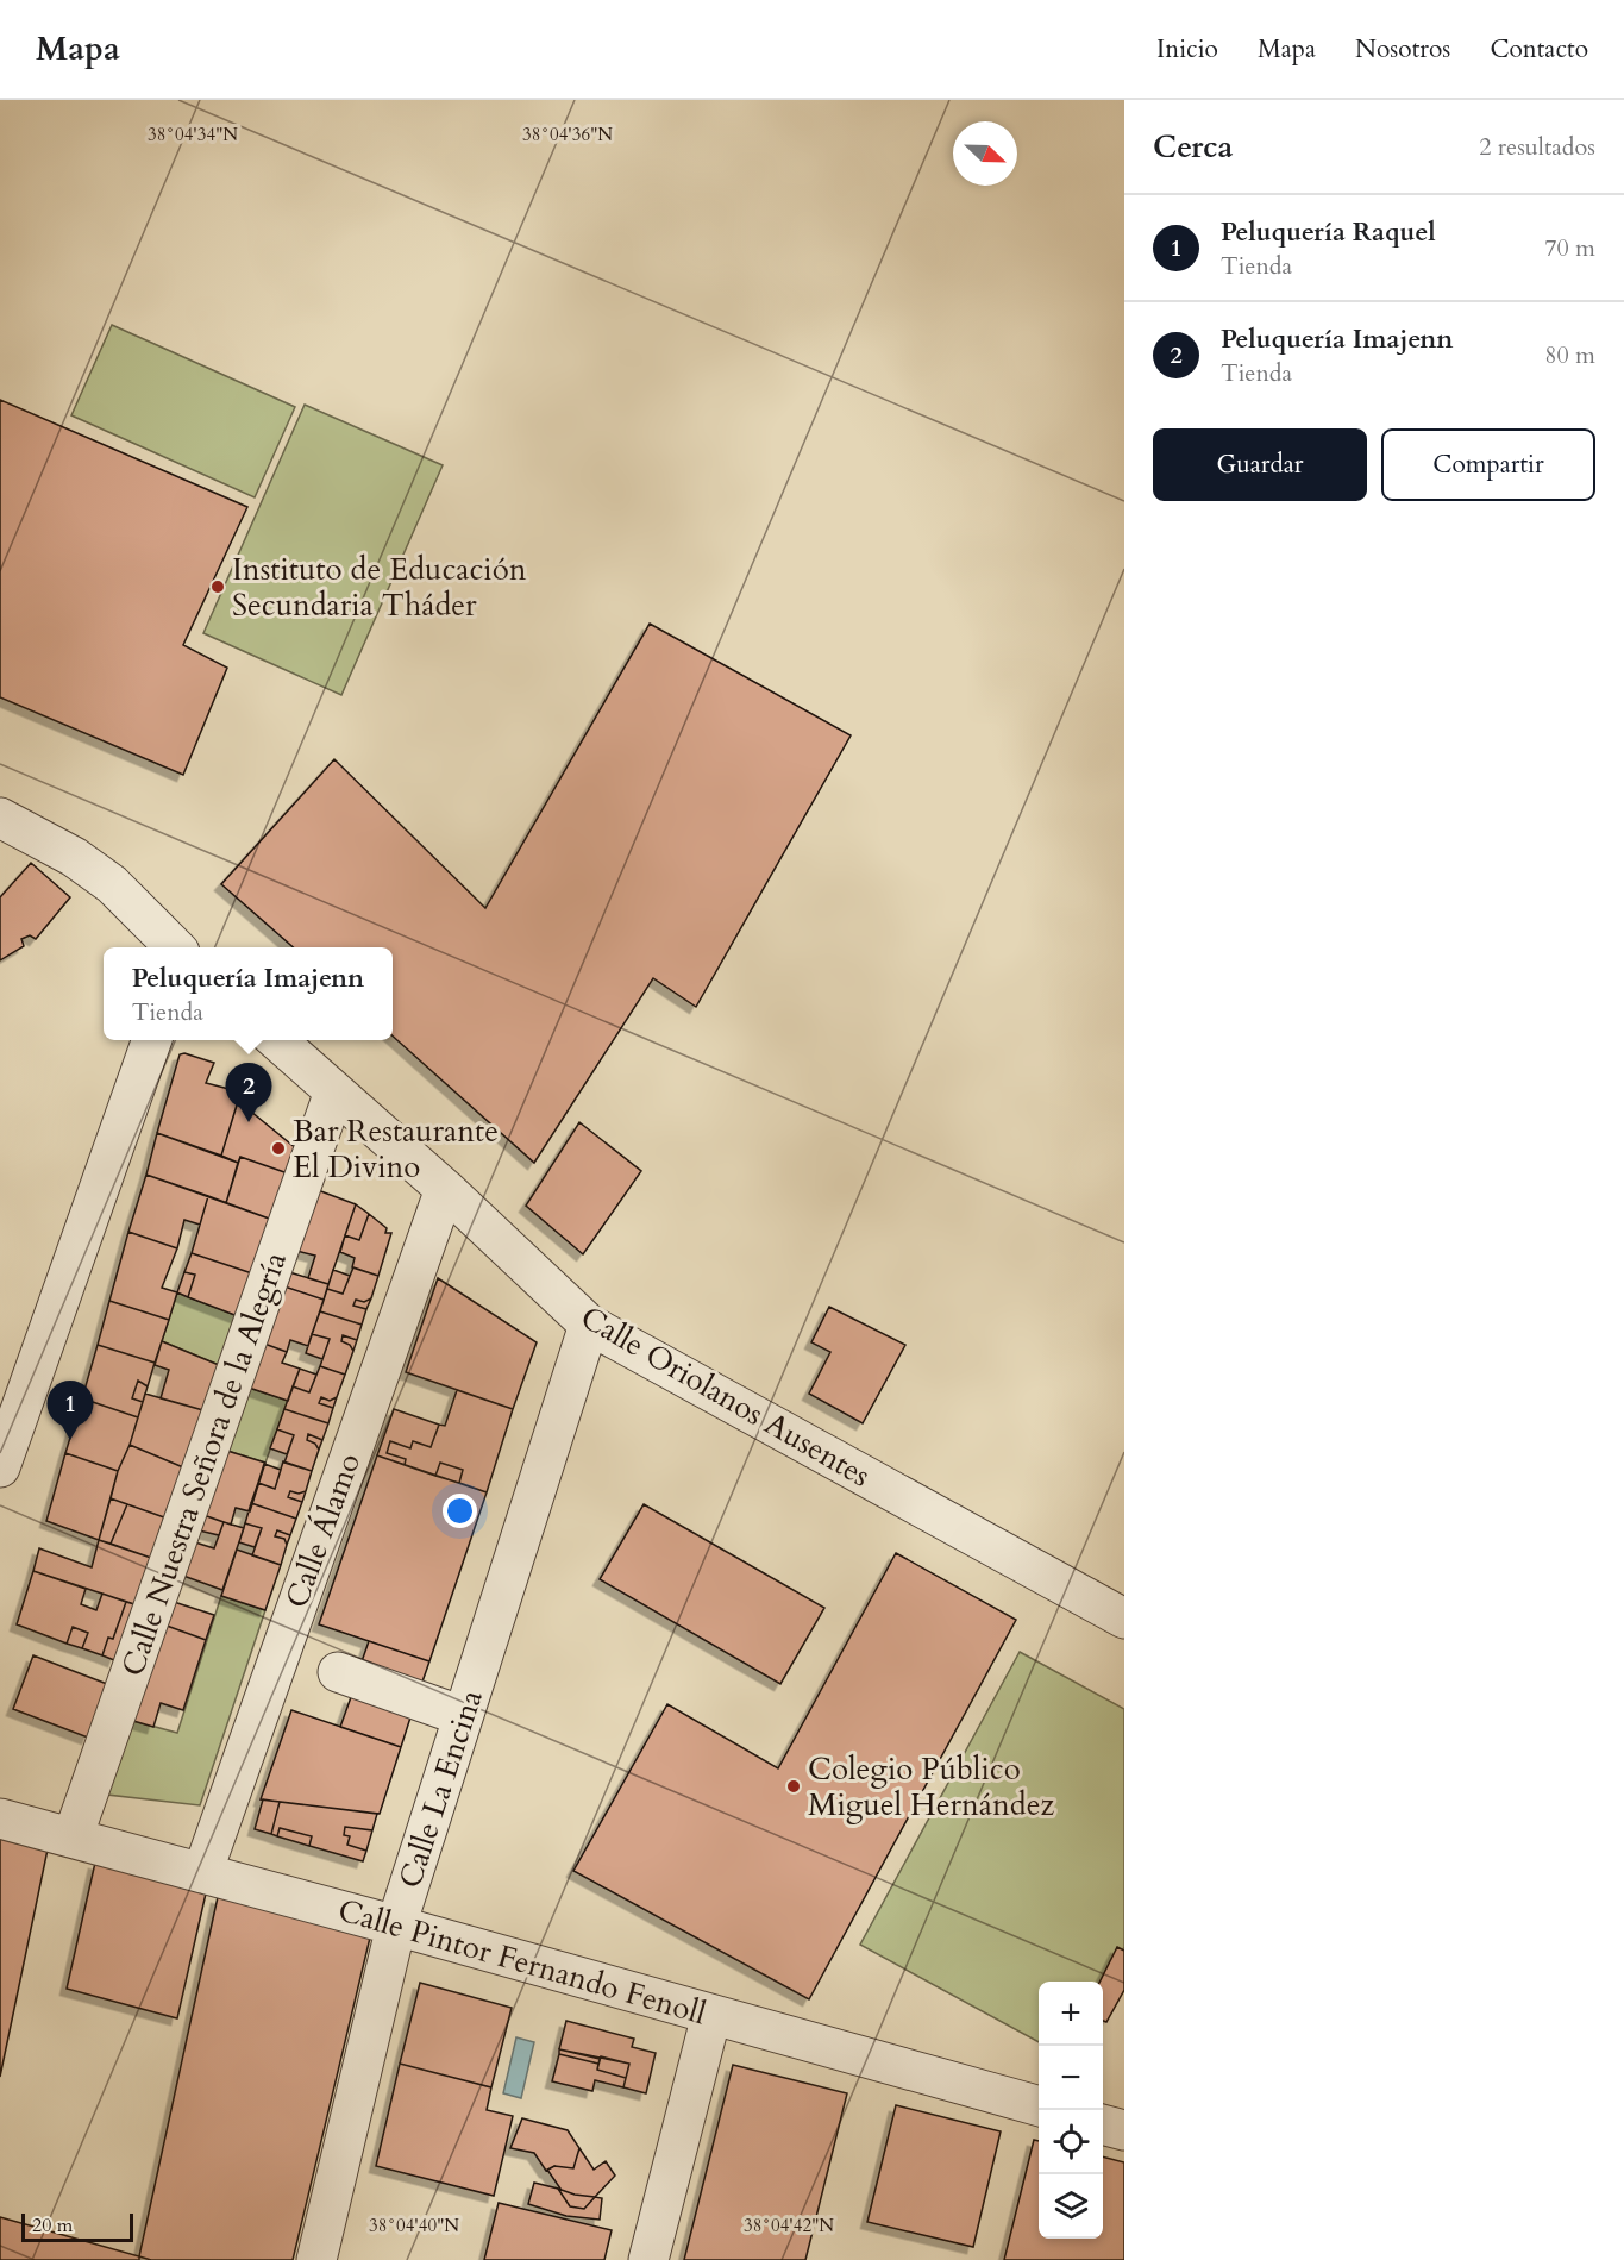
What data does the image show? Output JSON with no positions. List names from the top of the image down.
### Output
{
  "streets": {
    "street": [
      "Calle Oriolanos Ausentes",
      "Calle Nuestra Señora de la Alegría",
      "Calle Álamo",
      "Calle La Encina",
      "Calle Pintor Fernando Fenoll"
    ]
  },
  "crossings": [
    ["Calle Oriolanos Ausentes", "Calle Nuestra Señora de la Alegría"],
    ["Calle Oriolanos Ausentes", "Calle Álamo"],
    ["Calle Oriolanos Ausentes", "Calle La Encina"],
    ["Calle Nuestra Señora de la Alegría", "Calle Pintor Fernando Fenoll"],
    ["Calle Álamo", "Calle Pintor Fernando Fenoll"],
    ["Calle La Encina", "Calle Pintor Fernando Fenoll"]
  ],
  "places": ["Instituto de Educación Secundaria Tháder", "Bar Restaurante El Divino", "Colegio Público Miguel Hernández"],
  "scale_bar": "20 m",
  "north": "bottom right",
  "page": {
    "header": "Mapa",
    "nav": [
      "Inicio",
      "Mapa",
      "Nosotros",
      "Contacto"
    ],
    "heading": ["Cerca", "2 resultados"],
    "list": [
      {
        "mark": "1",
        "name": "Peluquería Raquel",
        "note": "Tienda",
        "value": "70 m"
      },
      {
        "mark": "2",
        "name": "Peluquería Imajenn",
        "note": "Tienda",
        "value": "80 m"
      }
    ],
    "buttons": ["Guardar", "Compartir"],
    "popup": ["Peluquería Imajenn", "Tienda"],
    "pins": ["2", "1"],
    "map_buttons": ["+", "−"],
    "scale": "20 m"
  },
  "coordinates": [
    "38°04'34\"N",
    "38°04'36\"N",
    "38°04'40\"N",
    "38°04'42\"N"
  ]
}
